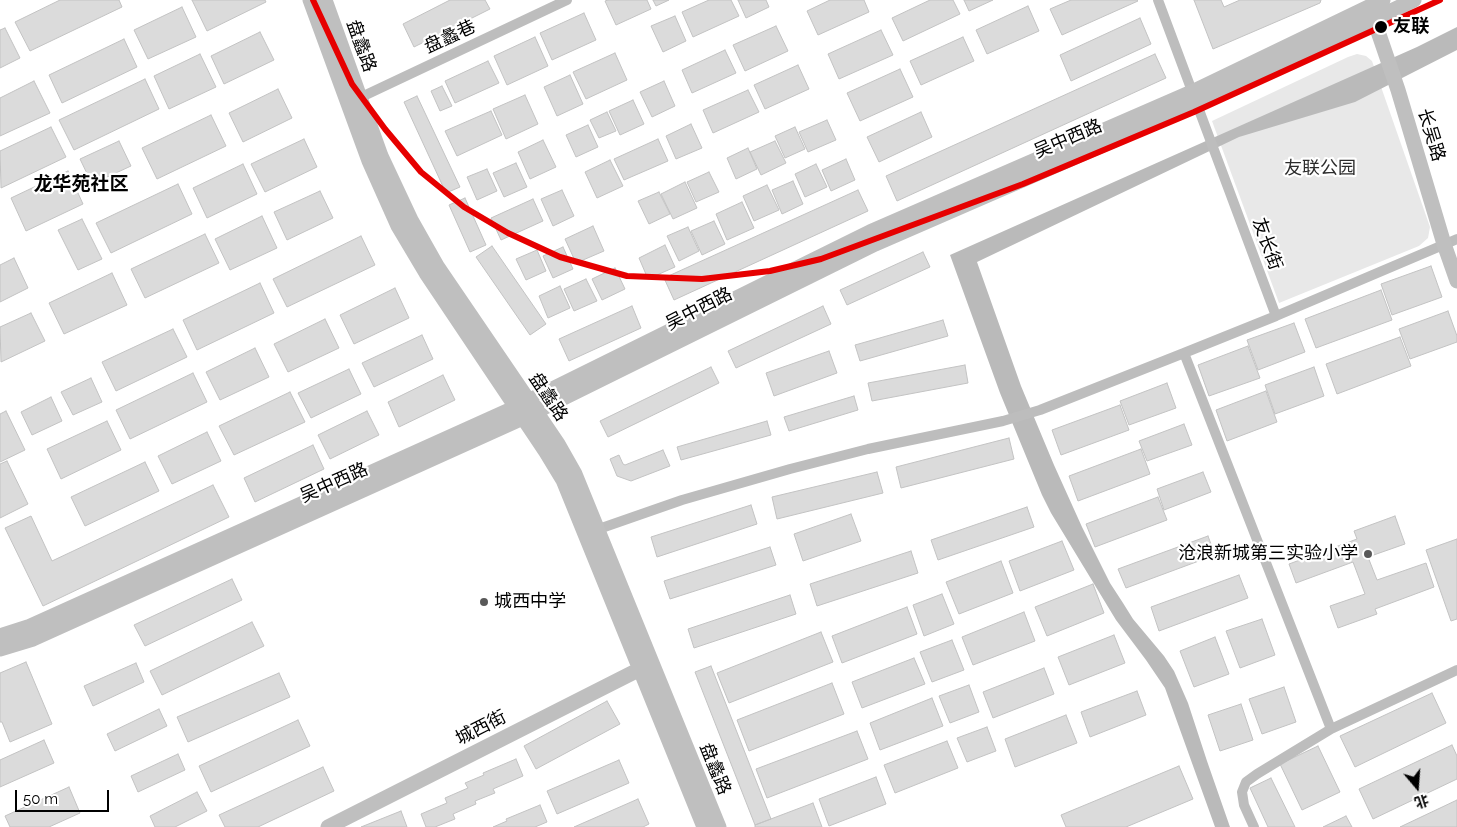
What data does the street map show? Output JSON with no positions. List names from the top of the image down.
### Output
{
  "streets": {
    "main road": [
      "盘蠡路",
      "长吴路",
      "吴中西路",
      "城西街"
    ],
    "street": ["盘蠡巷", "友长街"]
  },
  "crossings": [
    ["盘蠡巷", "盘蠡路"],
    ["盘蠡路", "吴中西路"],
    ["盘蠡路", "城西街"],
    ["长吴路", "吴中西路"],
    ["吴中西路", "友长街"]
  ],
  "districts": ["龙华苑社区"],
  "parks": ["友联公园"],
  "places": ["友联", "沧浪新城第三实验小学", "城西中学"],
  "scale_bar": "50 m",
  "north": "bottom"
}
